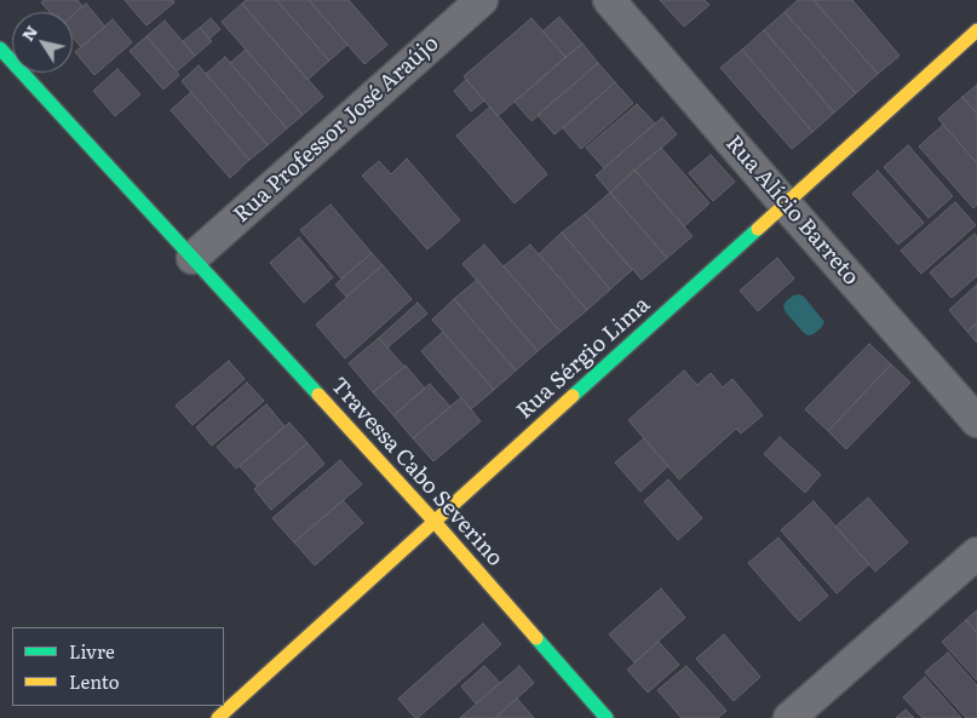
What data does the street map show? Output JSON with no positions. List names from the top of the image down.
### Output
{
  "streets": {
    "street": [
      "Rua Professor José Araújo",
      "Rua Alício Barreto",
      "Rua Sérgio Lima",
      "Travessa Cabo Severino"
    ]
  },
  "crossings": [
    ["Rua Professor José Araújo", "Travessa Cabo Severino"],
    ["Rua Alício Barreto", "Rua Sérgio Lima"],
    ["Rua Sérgio Lima", "Travessa Cabo Severino"]
  ],
  "legend": ["Livre", "Lento"],
  "north": "top left"
}
